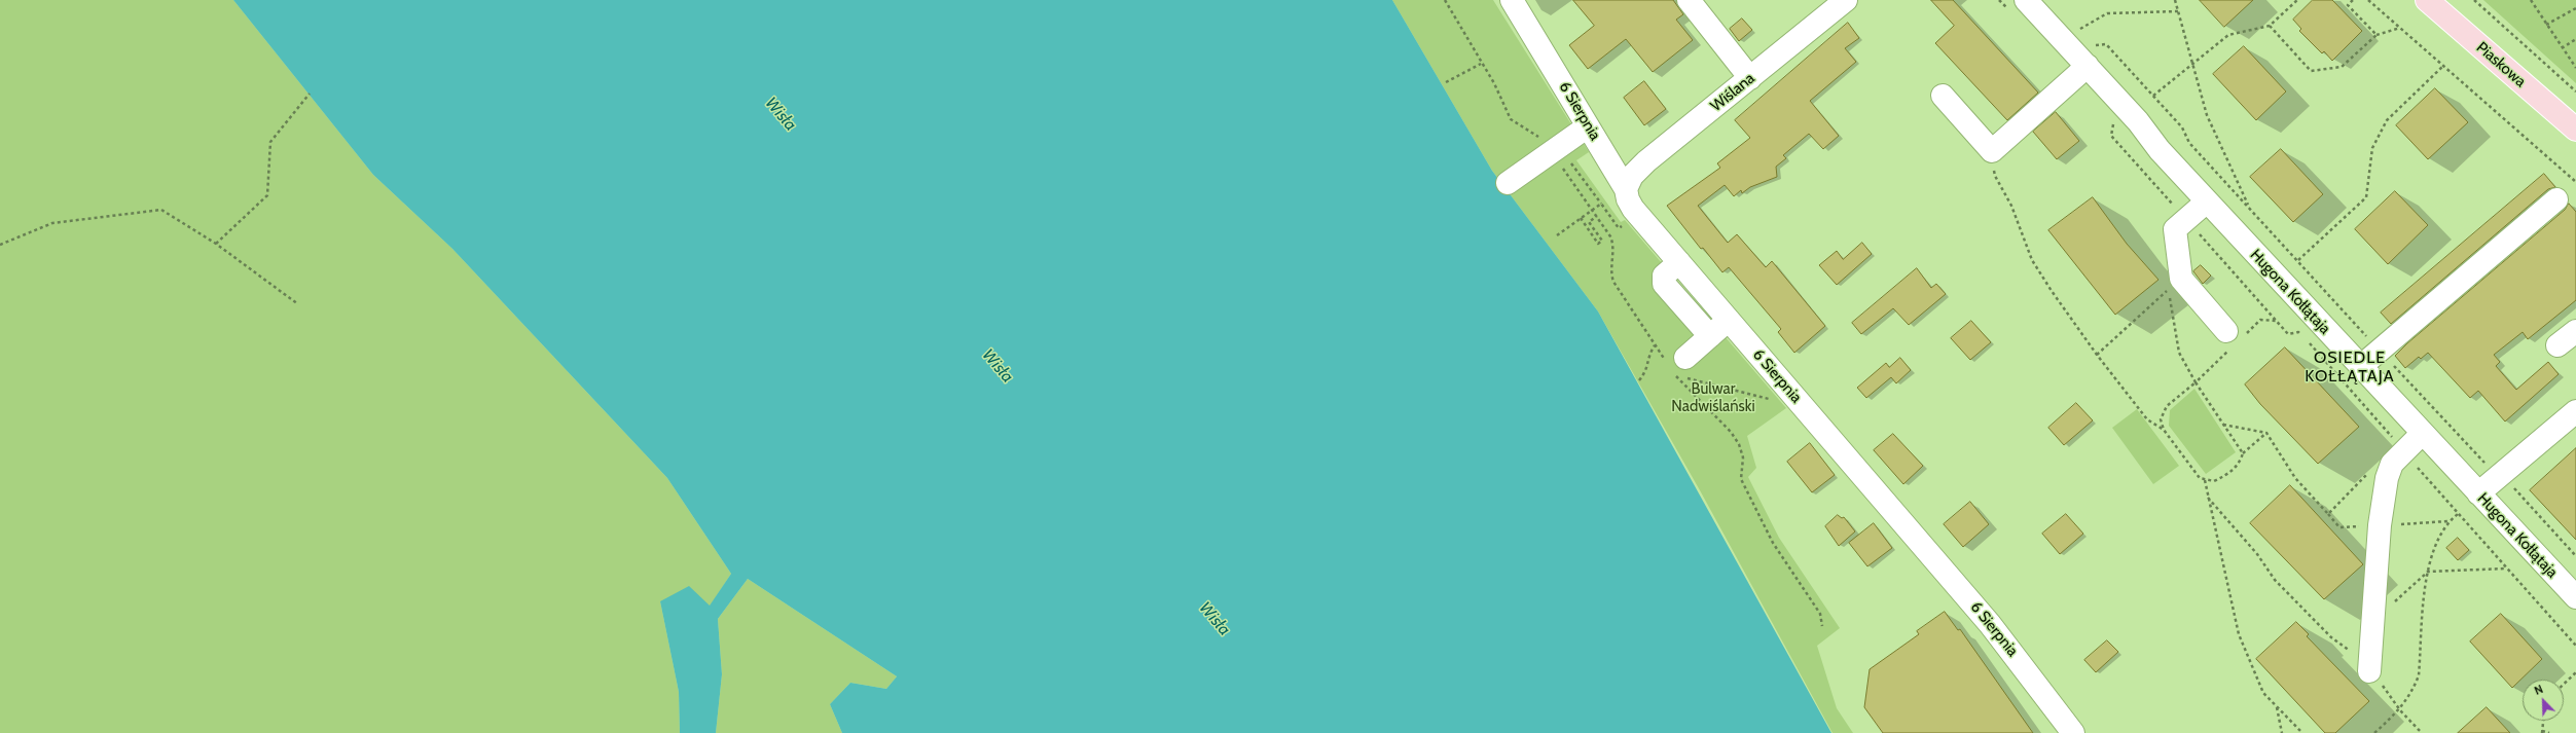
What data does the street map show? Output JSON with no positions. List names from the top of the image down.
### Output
{
  "streets": {
    "main road": ["Piaskowa"],
    "street": ["Wiślana", "6 Sierpnia", "Hugona Kołłątaja"]
  },
  "crossings": [
    ["Wiślana", "6 Sierpnia"]
  ],
  "districts": ["OSIEDLE KOŁŁĄTAJA"],
  "water": ["Wisła"],
  "parks": ["Bulwar Nadwiślański"],
  "north": "top left"
}
